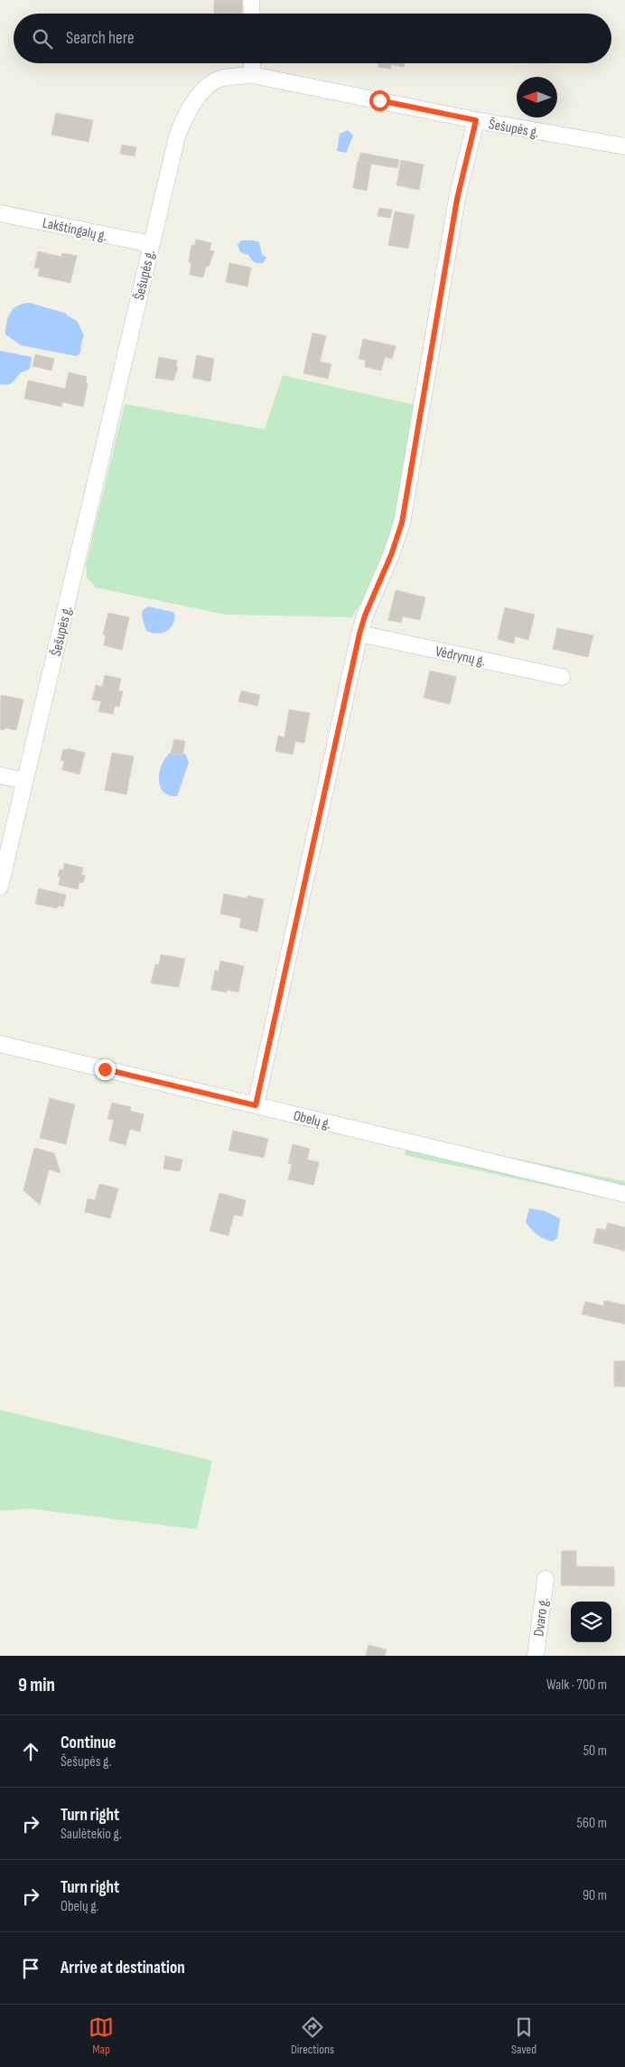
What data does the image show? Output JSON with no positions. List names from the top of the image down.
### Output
{
  "streets": {
    "street": [
      "Šešupės g.",
      "Lakštingalų g.",
      "Vėdrynų g.",
      "Obelų g.",
      "Dvaro g."
    ]
  },
  "crossings": [
    ["Šešupės g.", "Lakštingalų g."]
  ],
  "north": "left",
  "page": {
    "search": "Search here",
    "heading": ["9 min", "Walk · 700 m"],
    "list": [
      ["Continue", "Šešupės g.", "50 m"],
      ["Turn right", "Saulėtekio g.", "560 m"],
      ["Turn right", "Obelų g.", "90 m"],
      "Arrive at destination"
    ],
    "nav": ["Map", "Directions", "Saved"]
  }
}
